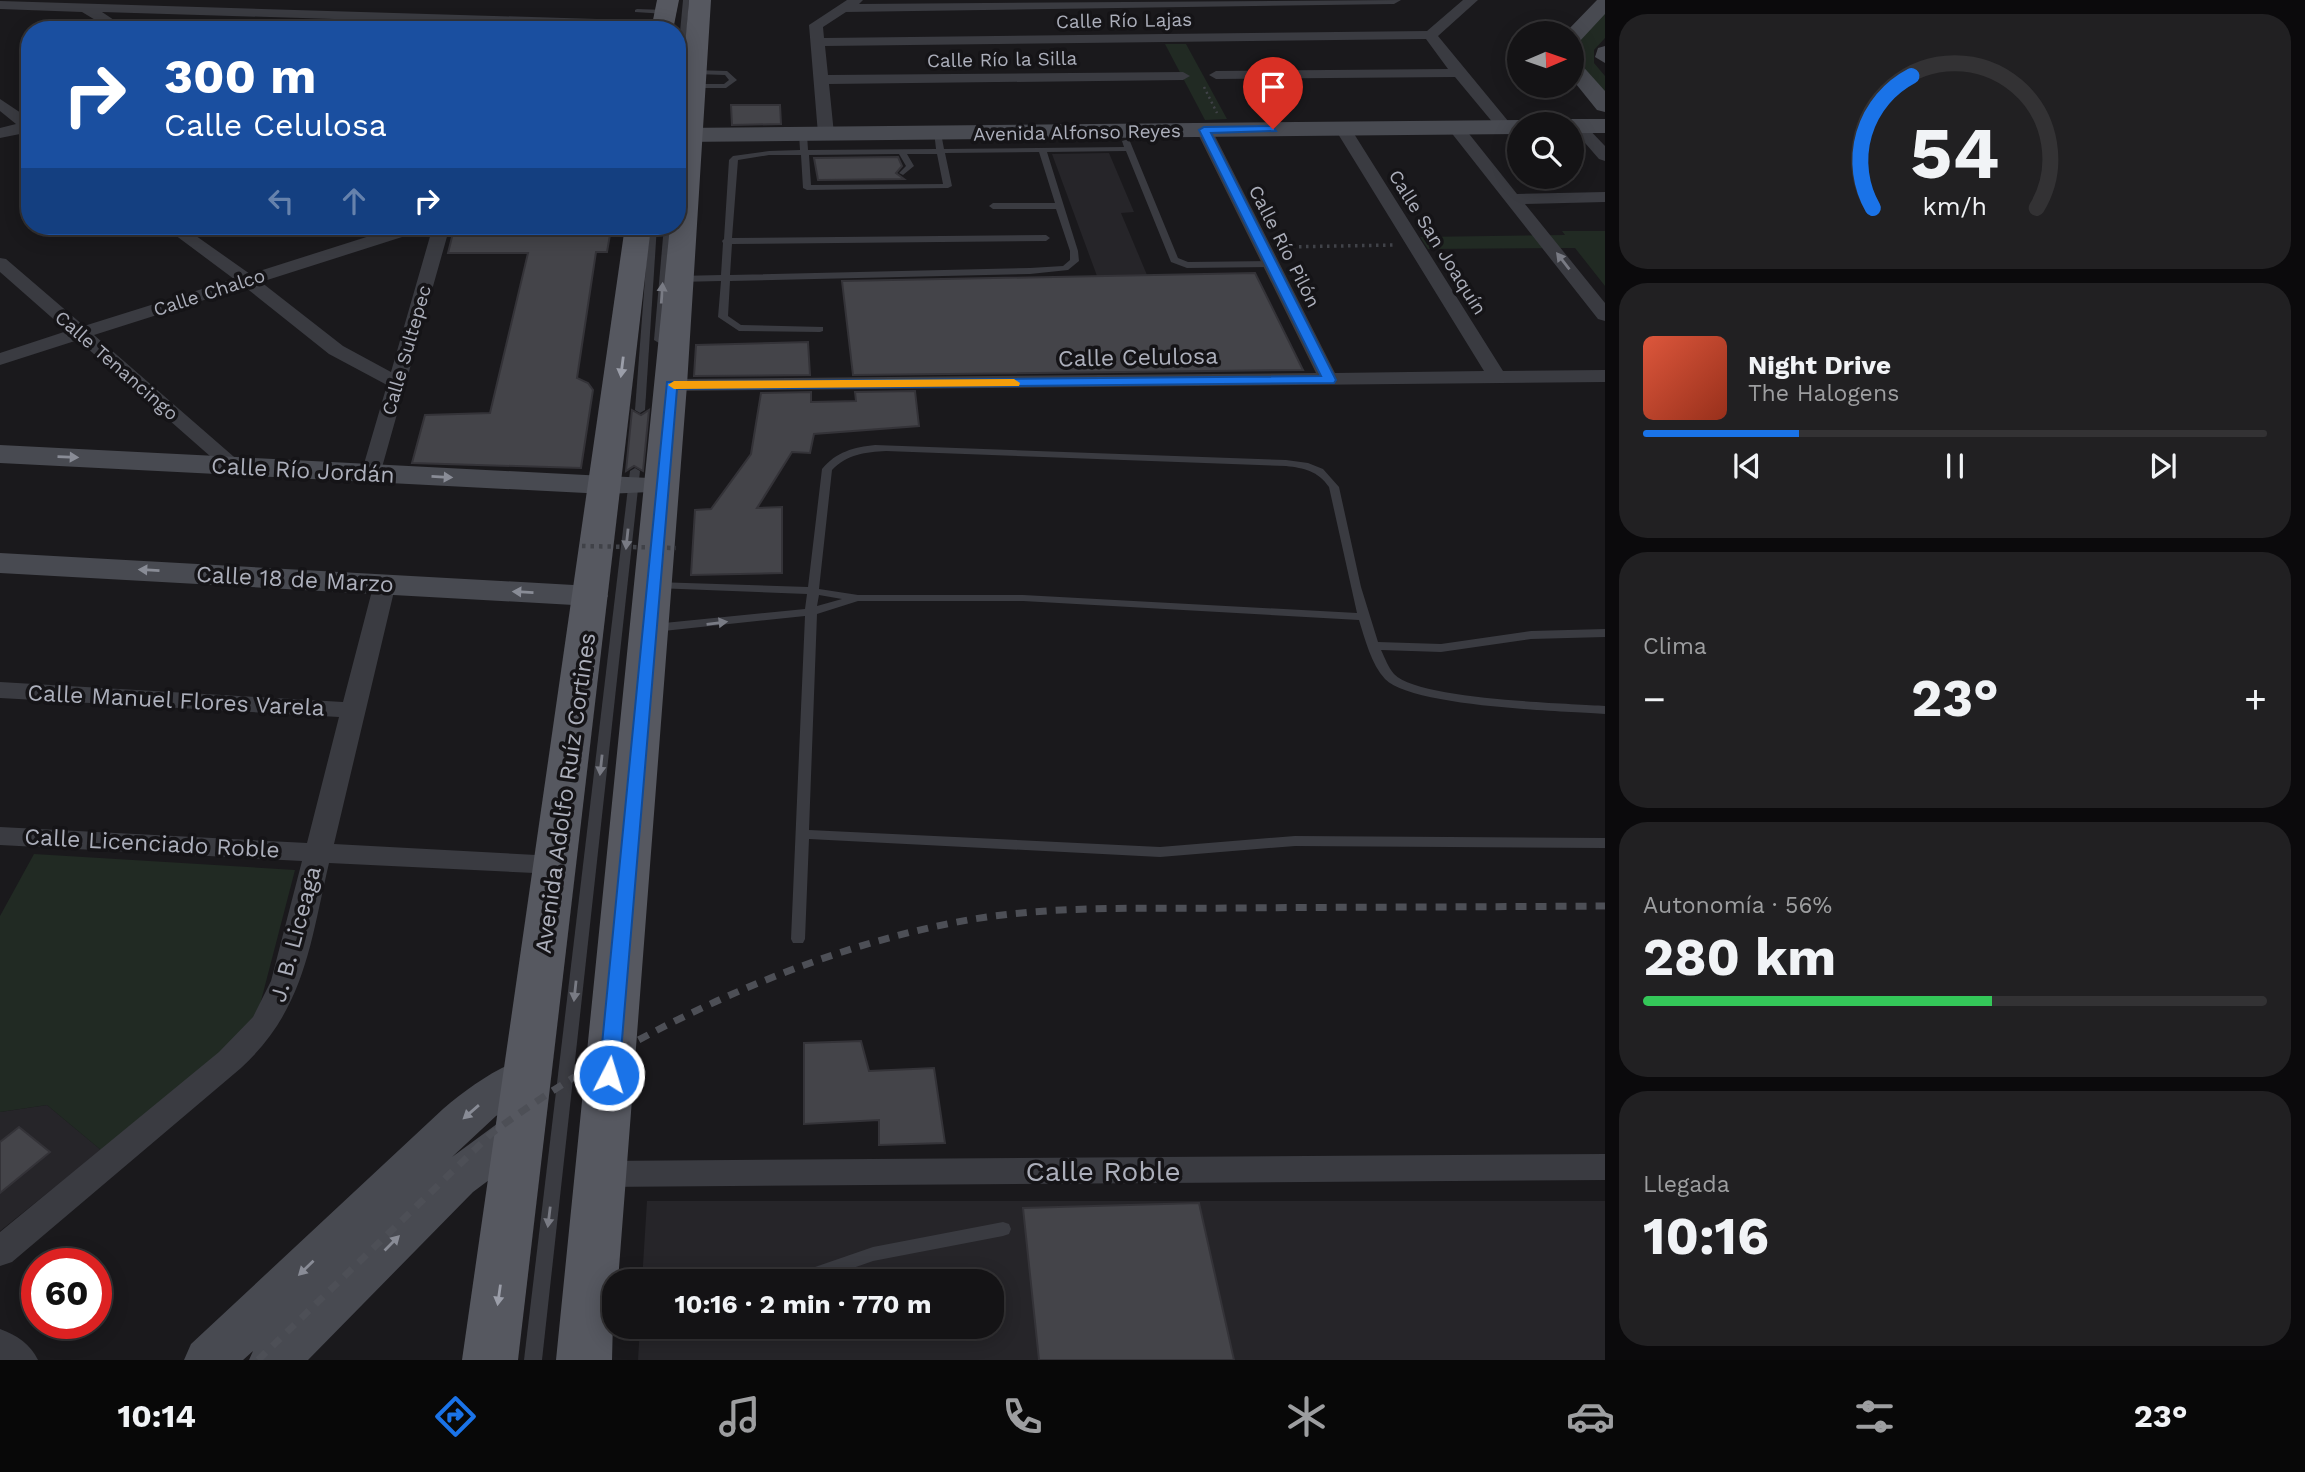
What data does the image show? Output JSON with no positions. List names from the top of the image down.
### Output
{
  "streets": {
    "main road": ["Avenida Adolfo Ruíz Cortines"],
    "street": [
      "Calle Río Lajas",
      "Calle Río la Silla",
      "Avenida Alfonso Reyes",
      "Calle San Joaquín",
      "Calle Río Pilón",
      "Calle Chalco",
      "Calle Sultepec",
      "Calle Celulosa",
      "Calle Tenancingo",
      "Calle Río Jordán",
      "Calle 18 de Marzo",
      "Calle Manuel Flores Varela",
      "Calle Licenciado Roble",
      "J. B. Liceaga",
      "Calle Roble"
    ]
  },
  "crossings": [
    ["Avenida Alfonso Reyes", "Calle San Joaquín"],
    ["Avenida Alfonso Reyes", "Calle Río Pilón"],
    ["Calle San Joaquín", "Calle Celulosa"],
    ["Calle Río Pilón", "Calle Celulosa"],
    ["Calle Chalco", "Calle Tenancingo"],
    ["Calle Sultepec", "Calle Río Jordán"],
    ["Calle Celulosa", "Avenida Adolfo Ruíz Cortines"],
    ["Calle Tenancingo", "Calle Río Jordán"],
    ["Calle Río Jordán", "Avenida Adolfo Ruíz Cortines"],
    ["Calle 18 de Marzo", "Avenida Adolfo Ruíz Cortines"],
    ["Calle 18 de Marzo", "J. B. Liceaga"],
    ["Calle Manuel Flores Varela", "J. B. Liceaga"],
    ["Avenida Adolfo Ruíz Cortines", "Calle Licenciado Roble"],
    ["Avenida Adolfo Ruíz Cortines", "Calle Roble"],
    ["Calle Licenciado Roble", "J. B. Liceaga"]
  ],
  "one_way": ["Calle Río Jordán", "Calle 18 de Marzo"],
  "north": "right",
  "page": {
    "turn": ["300 m", "Calle Celulosa"],
    "song": ["Night Drive", "The Halogens"],
    "tile": [
      "Clima",
      ["Autonomía · 56%", "280 km"],
      ["Llegada", "10:16"]
    ],
    "heat": ["−", "23°", "+"],
    "limit": "60",
    "trip": "10:16 · 2 min · 770 m",
    "tabs": ["10:14", "23°"],
    "gauge": ["54", "km/h"]
  }
}
